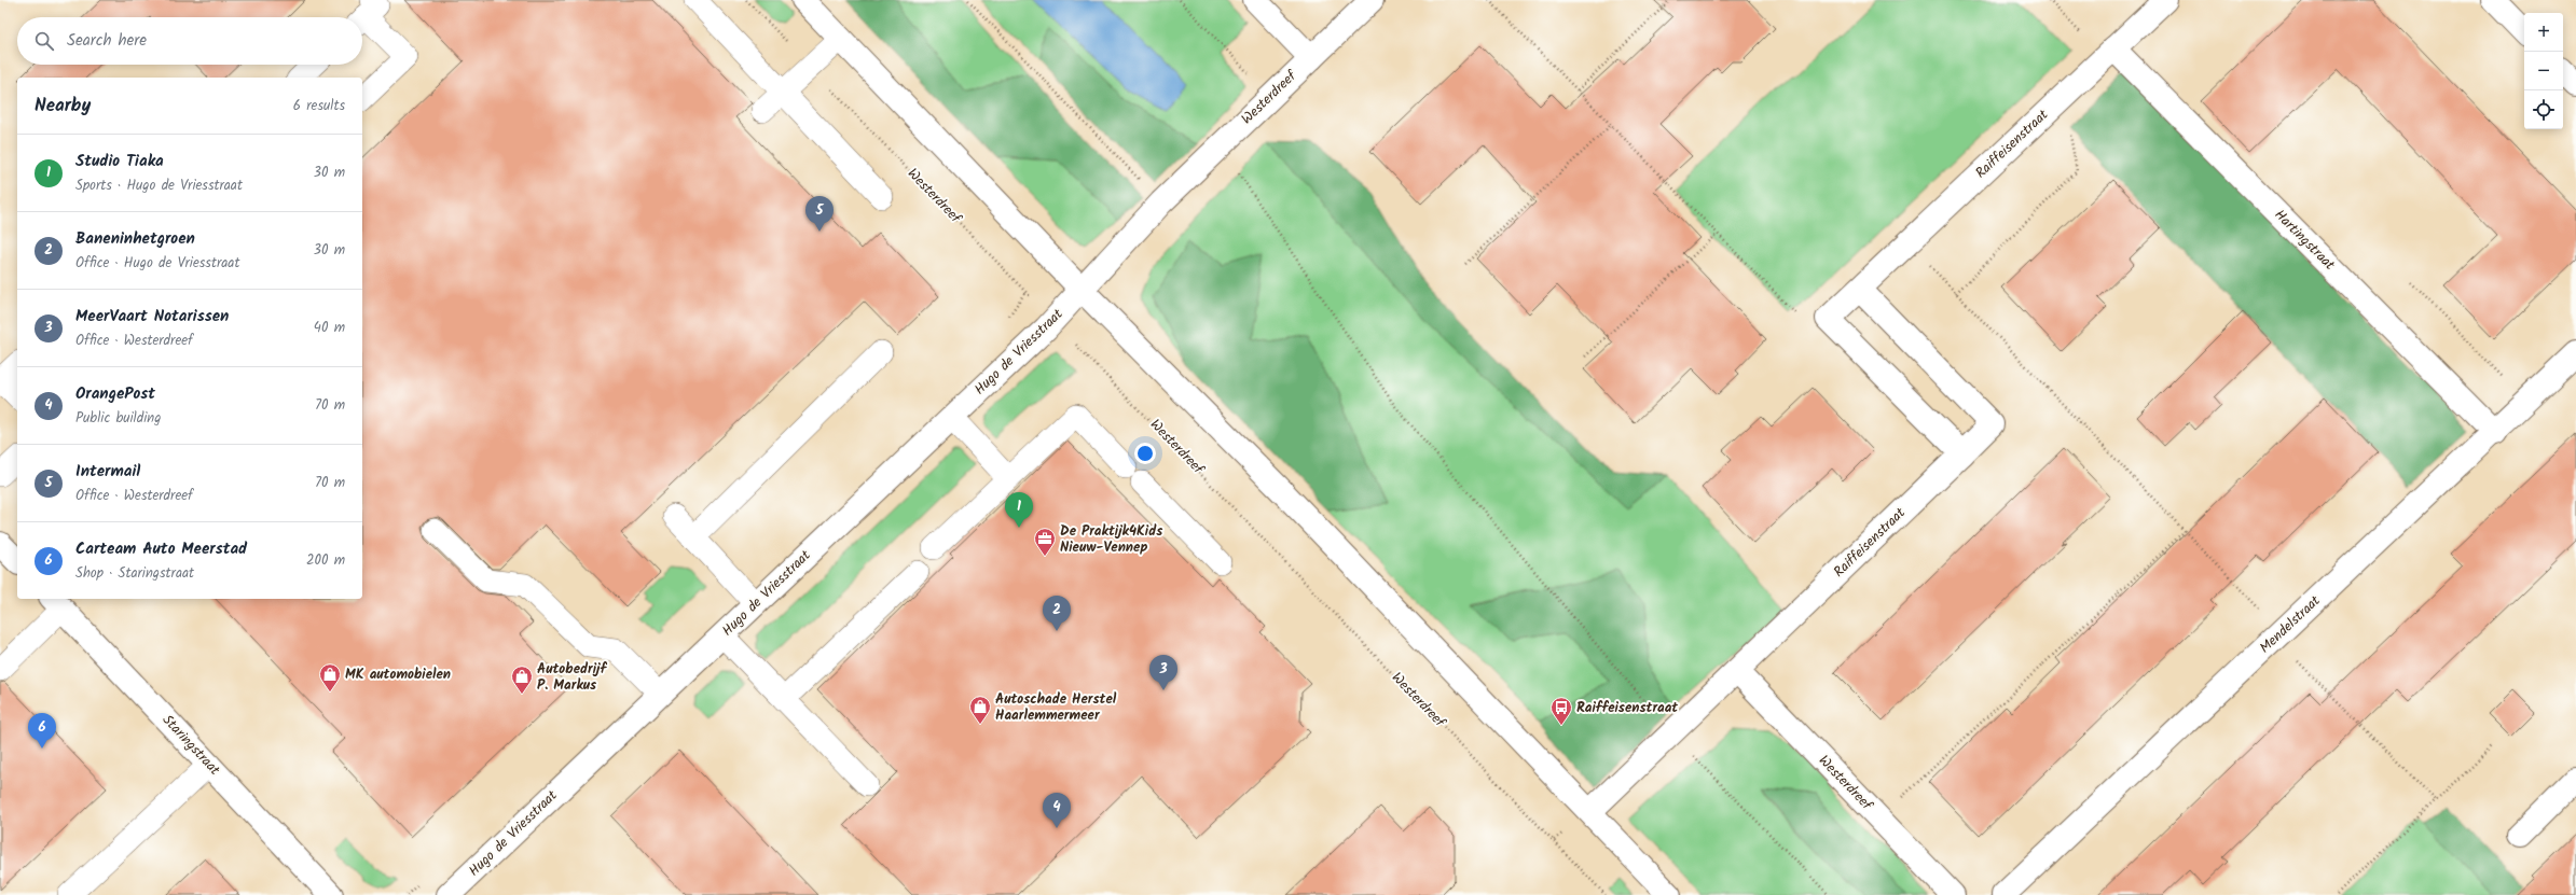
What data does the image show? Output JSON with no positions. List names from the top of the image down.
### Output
{
  "streets": {
    "street": [
      "Westerdreef",
      "Raiffeisenstraat",
      "Hartingstraat",
      "Hugo de Vriesstraat",
      "Mendelstraat",
      "Staringstraat"
    ]
  },
  "crossings": [
    ["Westerdreef", "Raiffeisenstraat"],
    ["Westerdreef", "Hugo de Vriesstraat"],
    ["Raiffeisenstraat", "Hartingstraat"],
    ["Hartingstraat", "Mendelstraat"]
  ],
  "places": {
    "office": ["De Praktijk4Kids Nieuw-Vennep"],
    "shop": ["MK automobielen", "Autobedrijf P. Markus", "Autoschade Herstel Haarlemmermeer"],
    "bus stop": ["Raiffeisenstraat"]
  },
  "page": {
    "map_buttons": ["+", "−"],
    "search": "Search here",
    "heading": ["Nearby", "6 results"],
    "list": [
      {
        "mark": "1",
        "name": "Studio Tiaka",
        "note": "Sports · Hugo de Vriesstraat",
        "value": "30 m"
      },
      {
        "mark": "2",
        "name": "Baneninhetgroen",
        "note": "Office · Hugo de Vriesstraat",
        "value": "30 m"
      },
      {
        "mark": "3",
        "name": "MeerVaart Notarissen",
        "note": "Office · Westerdreef",
        "value": "40 m"
      },
      {
        "mark": "4",
        "name": "OrangePost",
        "note": "Public building",
        "value": "70 m"
      },
      {
        "mark": "5",
        "name": "Intermail",
        "note": "Office · Westerdreef",
        "value": "70 m"
      },
      {
        "mark": "6",
        "name": "Carteam Auto Meerstad",
        "note": "Shop · Staringstraat",
        "value": "200 m"
      }
    ],
    "pins": [
      "5",
      "1",
      "2",
      "3",
      "6",
      "4"
    ]
  }
}
